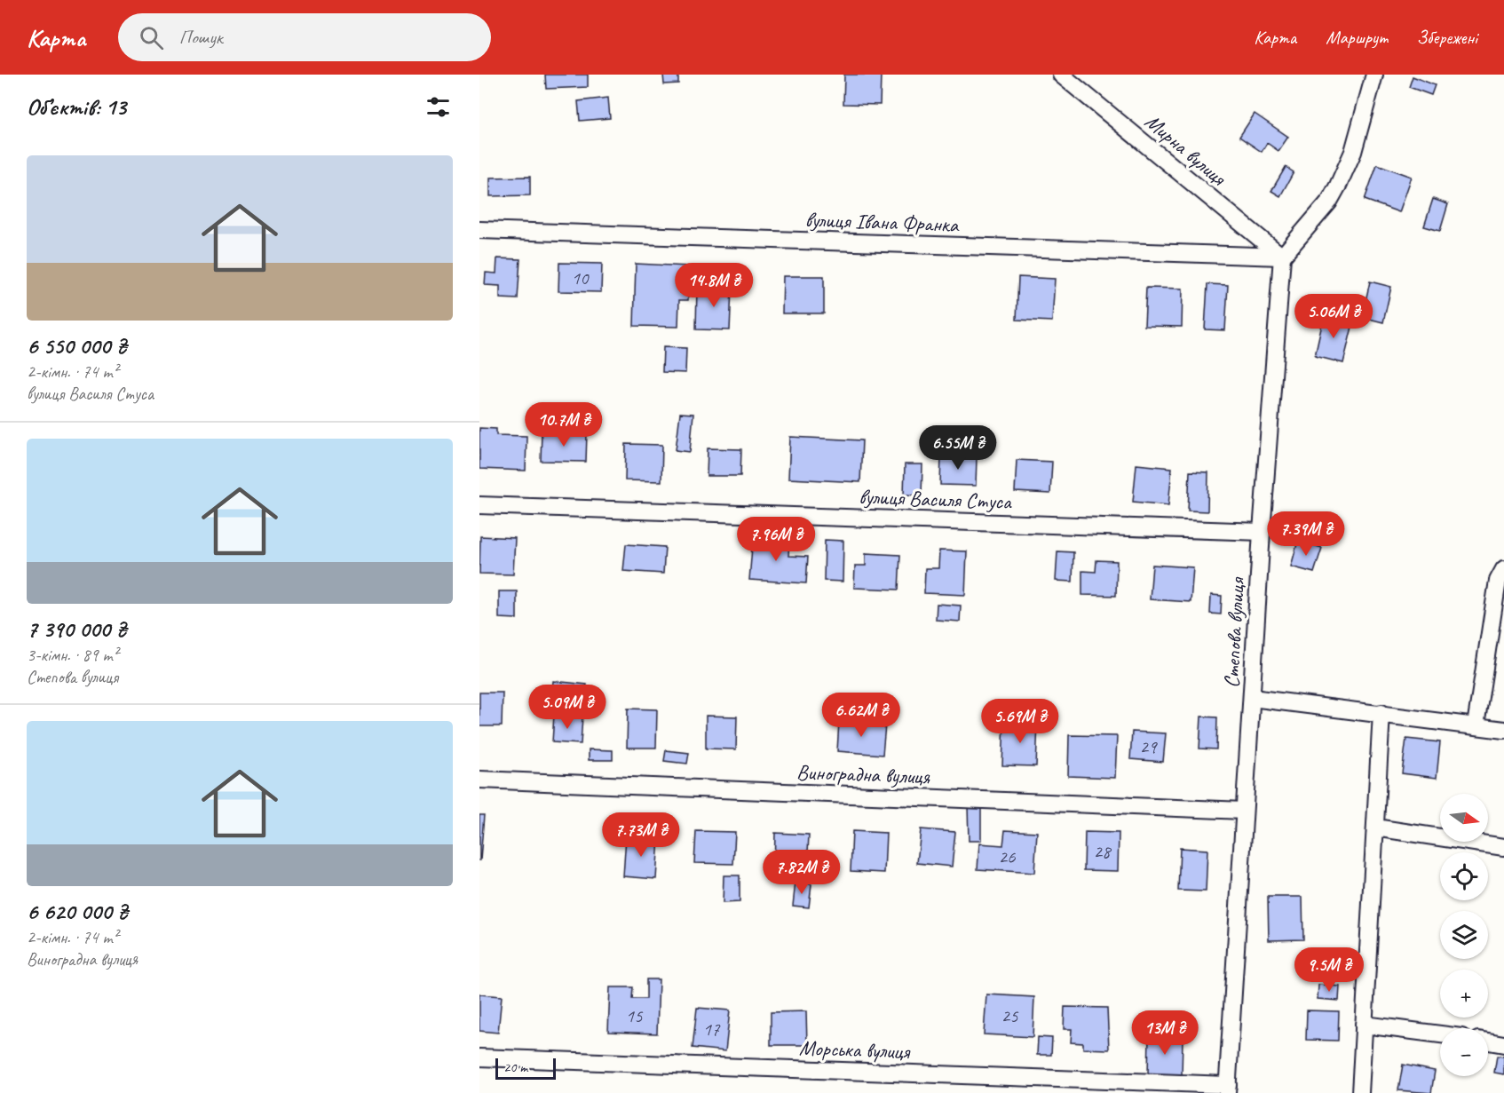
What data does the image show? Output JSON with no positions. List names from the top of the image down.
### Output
{
  "streets": {
    "street": [
      "Мирна вулиця",
      "вулиця Івана Франка",
      "вулиця Василя Стуса",
      "Степова вулиця",
      "Виноградна вулиця",
      "Морська вулиця"
    ]
  },
  "crossings": [
    ["Мирна вулиця", "вулиця Івана Франка"],
    ["Мирна вулиця", "Степова вулиця"],
    ["вулиця Івана Франка", "Степова вулиця"],
    ["вулиця Василя Стуса", "Степова вулиця"],
    ["Степова вулиця", "Виноградна вулиця"],
    ["Степова вулиця", "Морська вулиця"]
  ],
  "house_numbers": [
    "10",
    "29",
    "28",
    "26",
    "15",
    "25",
    "17"
  ],
  "scale_bar": "20 m",
  "north": "right",
  "page": {
    "header": "Карта",
    "search": "Пошук",
    "nav": ["Карта", "Маршрут", "Збережені"],
    "heading": "Об’єктів: 13",
    "list": [
      {
        "name": "6 550 000 ₴",
        "note": "2-кімн. · 74 m² · вулиця Василя Стуса"
      },
      {
        "name": "7 390 000 ₴",
        "note": "3-кімн. · 89 m² · Степова вулиця"
      },
      {
        "name": "6 620 000 ₴",
        "note": "2-кімн. · 74 m² · Виноградна вулиця"
      }
    ],
    "price": [
      "14.8M ₴",
      "5.06M ₴",
      "10.7M ₴",
      "6.55M ₴",
      "7.39M ₴",
      "7.96M ₴",
      "5.09M ₴",
      "6.62M ₴",
      "5.69M ₴",
      "7.73M ₴",
      "7.82M ₴",
      "9.5M ₴",
      "13M ₴"
    ],
    "map_buttons": ["+", "−"],
    "scale": "20 m"
  }
}
